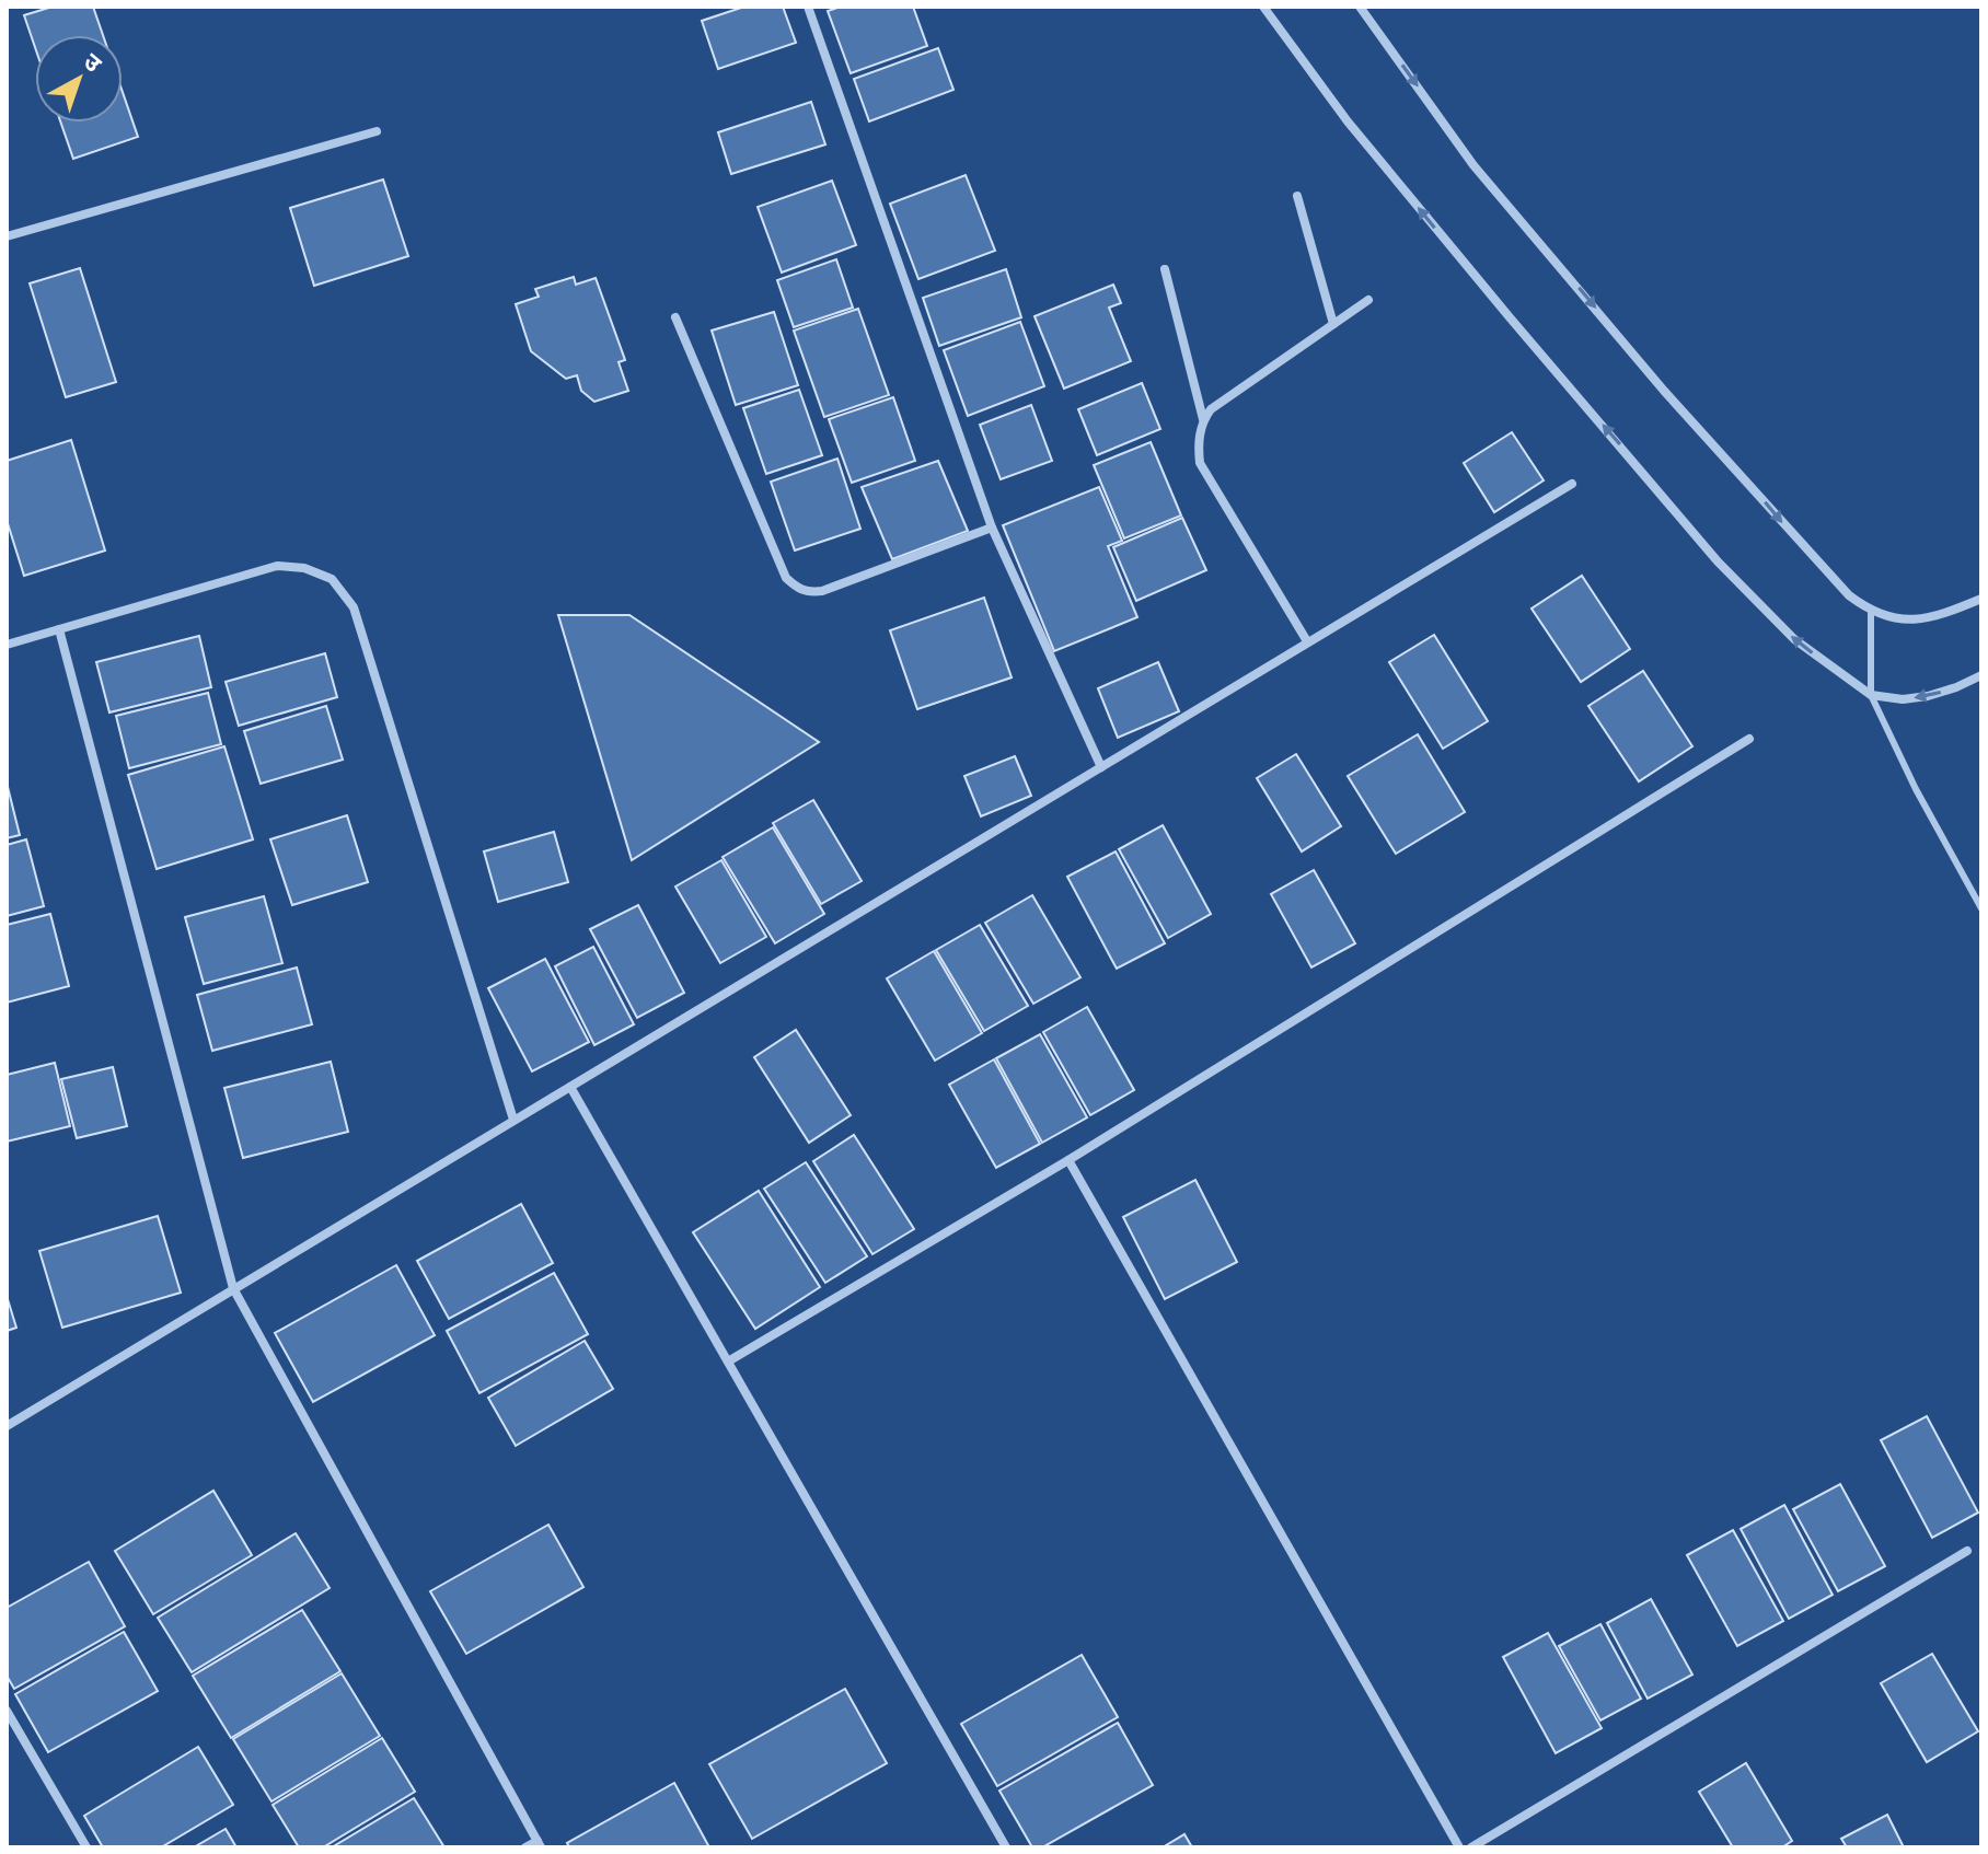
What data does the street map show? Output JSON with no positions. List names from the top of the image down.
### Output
{
  "north": "top right"
}
